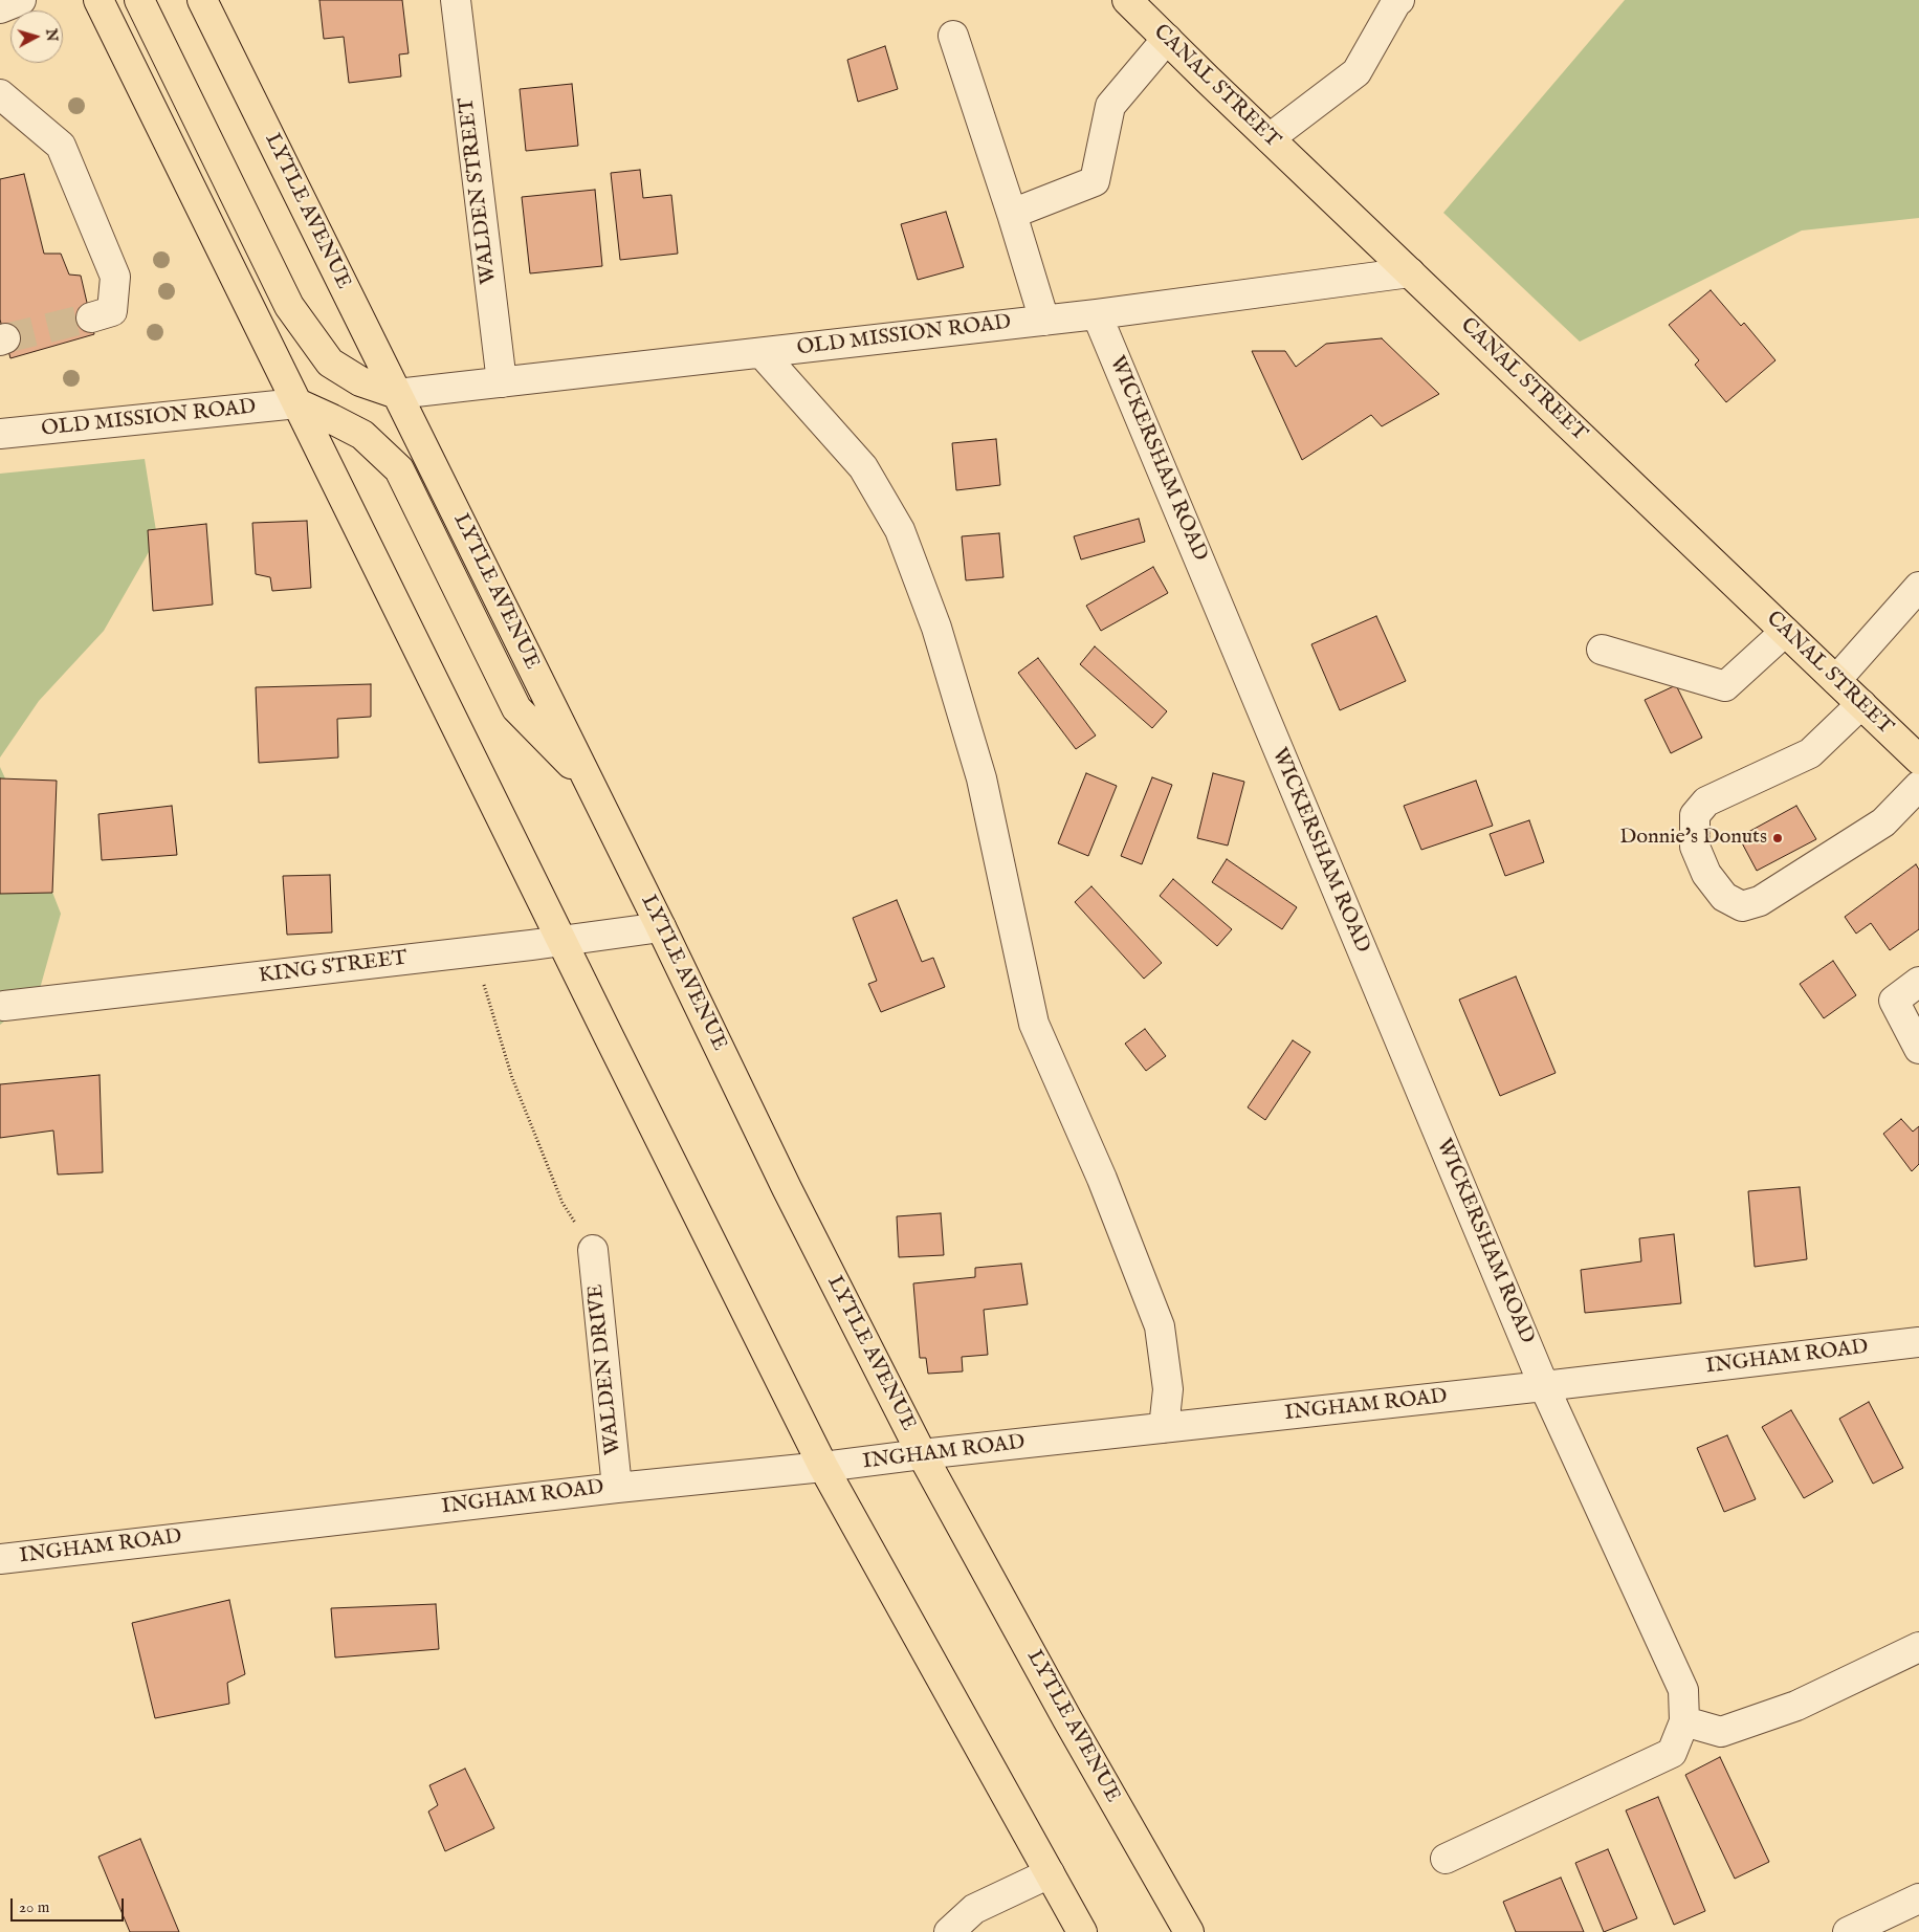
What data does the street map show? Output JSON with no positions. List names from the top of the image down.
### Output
{
  "streets": {
    "main road": ["CANAL STREET", "LYTLE AVENUE"],
    "street": [
      "WALDEN STREET",
      "OLD MISSION ROAD",
      "WICKERSHAM ROAD",
      "KING STREET",
      "INGHAM ROAD",
      "WALDEN DRIVE"
    ]
  },
  "crossings": [
    ["CANAL STREET", "OLD MISSION ROAD"],
    ["WALDEN STREET", "OLD MISSION ROAD"],
    ["LYTLE AVENUE", "OLD MISSION ROAD"],
    ["LYTLE AVENUE", "KING STREET"],
    ["LYTLE AVENUE", "INGHAM ROAD"],
    ["OLD MISSION ROAD", "WICKERSHAM ROAD"],
    ["WICKERSHAM ROAD", "INGHAM ROAD"],
    ["INGHAM ROAD", "WALDEN DRIVE"]
  ],
  "places": ["Donnie's Donuts"],
  "scale_bar": "20 m",
  "north": "right"
}
